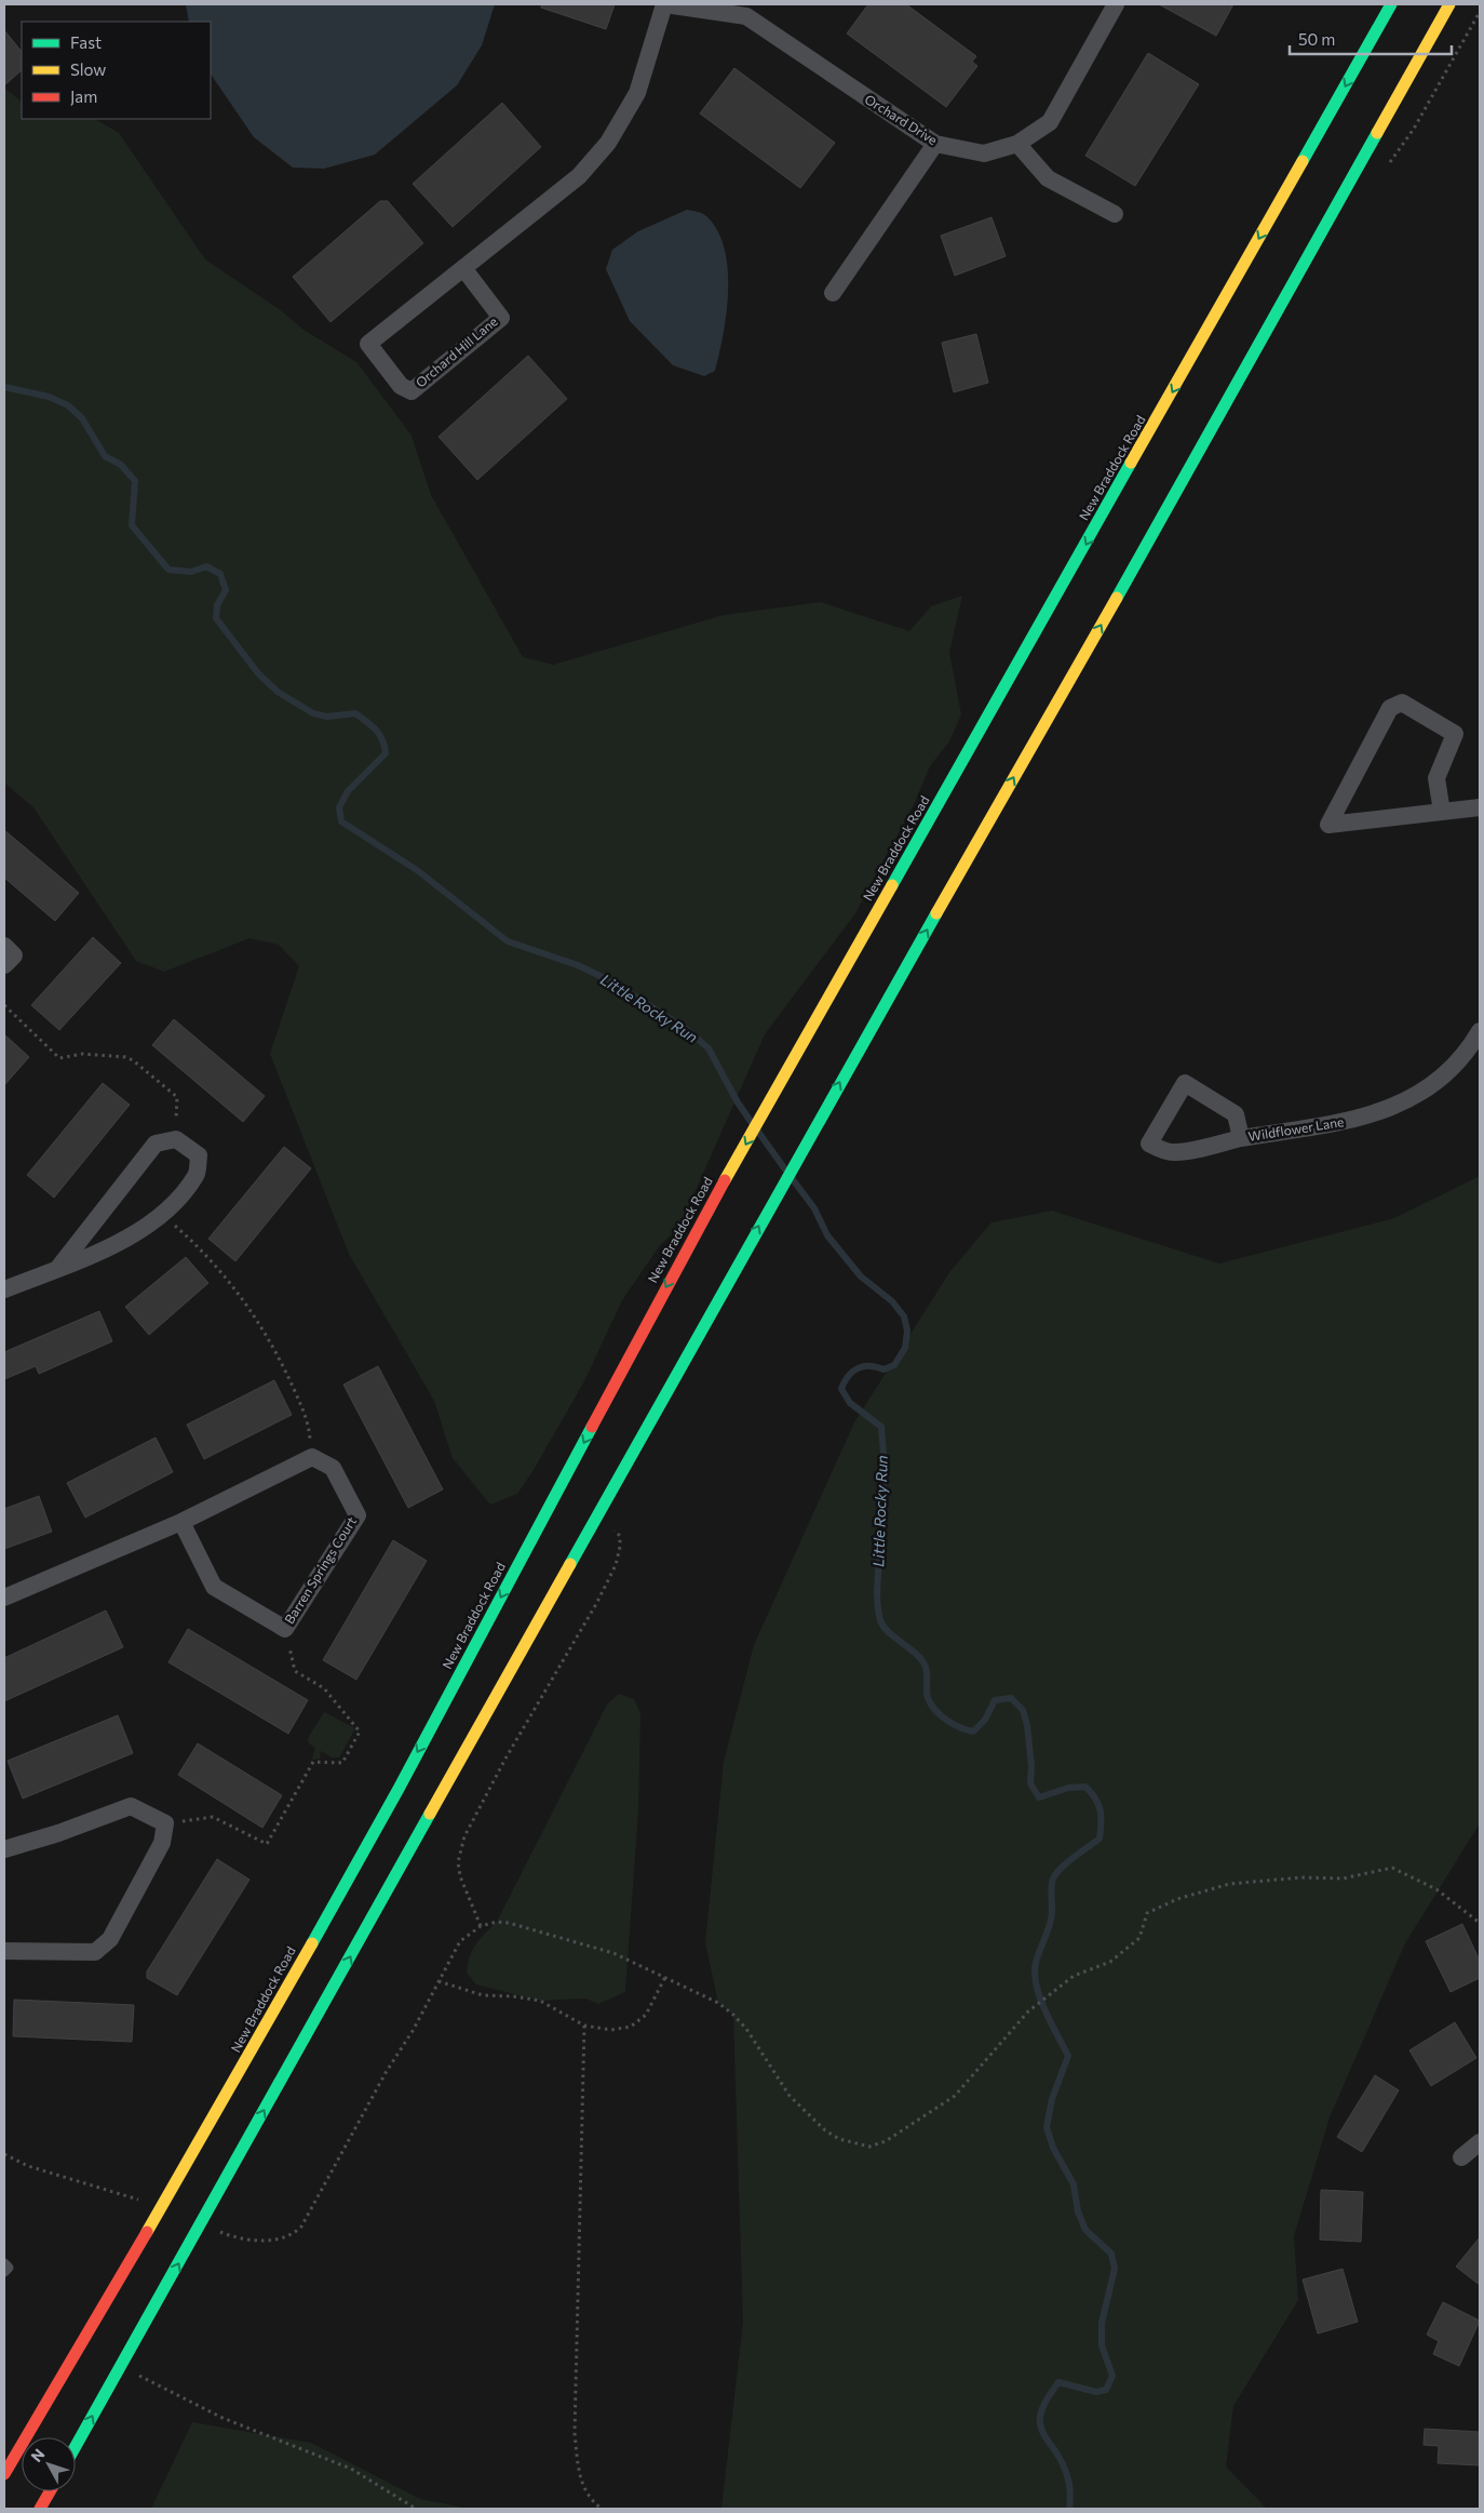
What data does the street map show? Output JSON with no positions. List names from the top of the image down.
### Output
{
  "streets": {
    "main road": ["New Braddock Road"],
    "street": [
      "Orchard Drive",
      "Orchard Hill Lane",
      "Wildflower Lane",
      "Barren Springs Court"
    ]
  },
  "crossings": [
    ["Orchard Drive", "Orchard Hill Lane"]
  ],
  "water": ["Little Rocky Run"],
  "legend": ["Fast", "Slow", "Jam"],
  "scale_bar": "50 m",
  "north": "top left"
}
